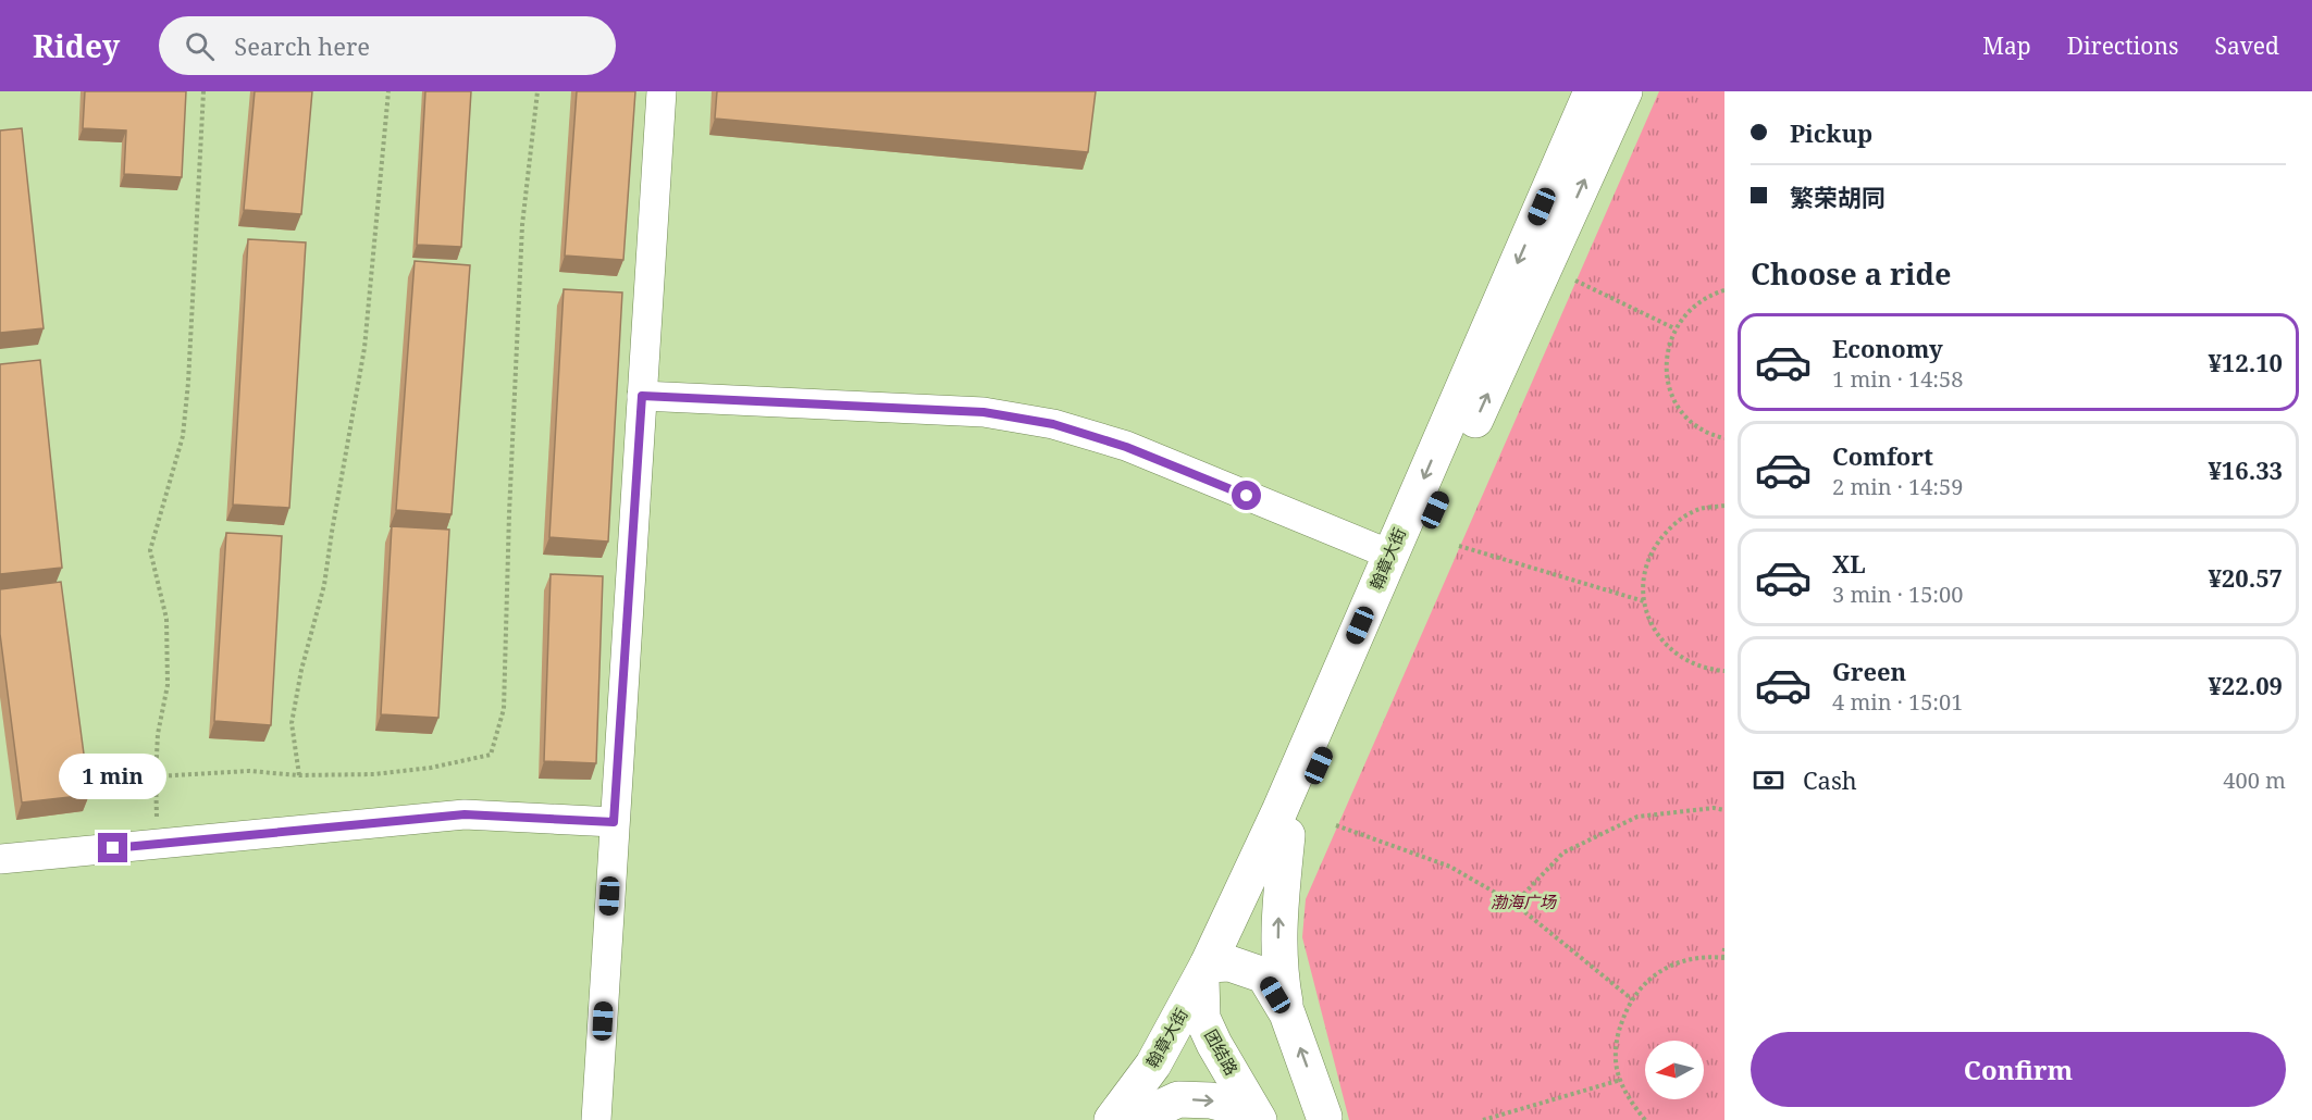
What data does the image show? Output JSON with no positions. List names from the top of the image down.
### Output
{
  "streets": {
    "main road": ["翰章大街", "团结路"]
  },
  "crossings": [
    ["翰章大街", "团结路"]
  ],
  "parks": ["渤海广场"],
  "north": "left",
  "page": {
    "header": "Ridey",
    "search": "Search here",
    "nav": ["Map", "Directions", "Saved"],
    "banner": ["Pickup", "繁荣胡同"],
    "heading": "Choose a ride",
    "list": [
      {
        "name": "Economy",
        "note": "1 min · 14:58",
        "value": "¥12.10"
      },
      {
        "name": "Comfort",
        "note": "2 min · 14:59",
        "value": "¥16.33"
      },
      {
        "name": "XL",
        "note": "3 min · 15:00",
        "value": "¥20.57"
      },
      {
        "name": "Green",
        "note": "4 min · 15:01",
        "value": "¥22.09"
      }
    ],
    "pay": ["Cash", "400 m"],
    "bubble": "1 min",
    "buttons": "Confirm"
  }
}
